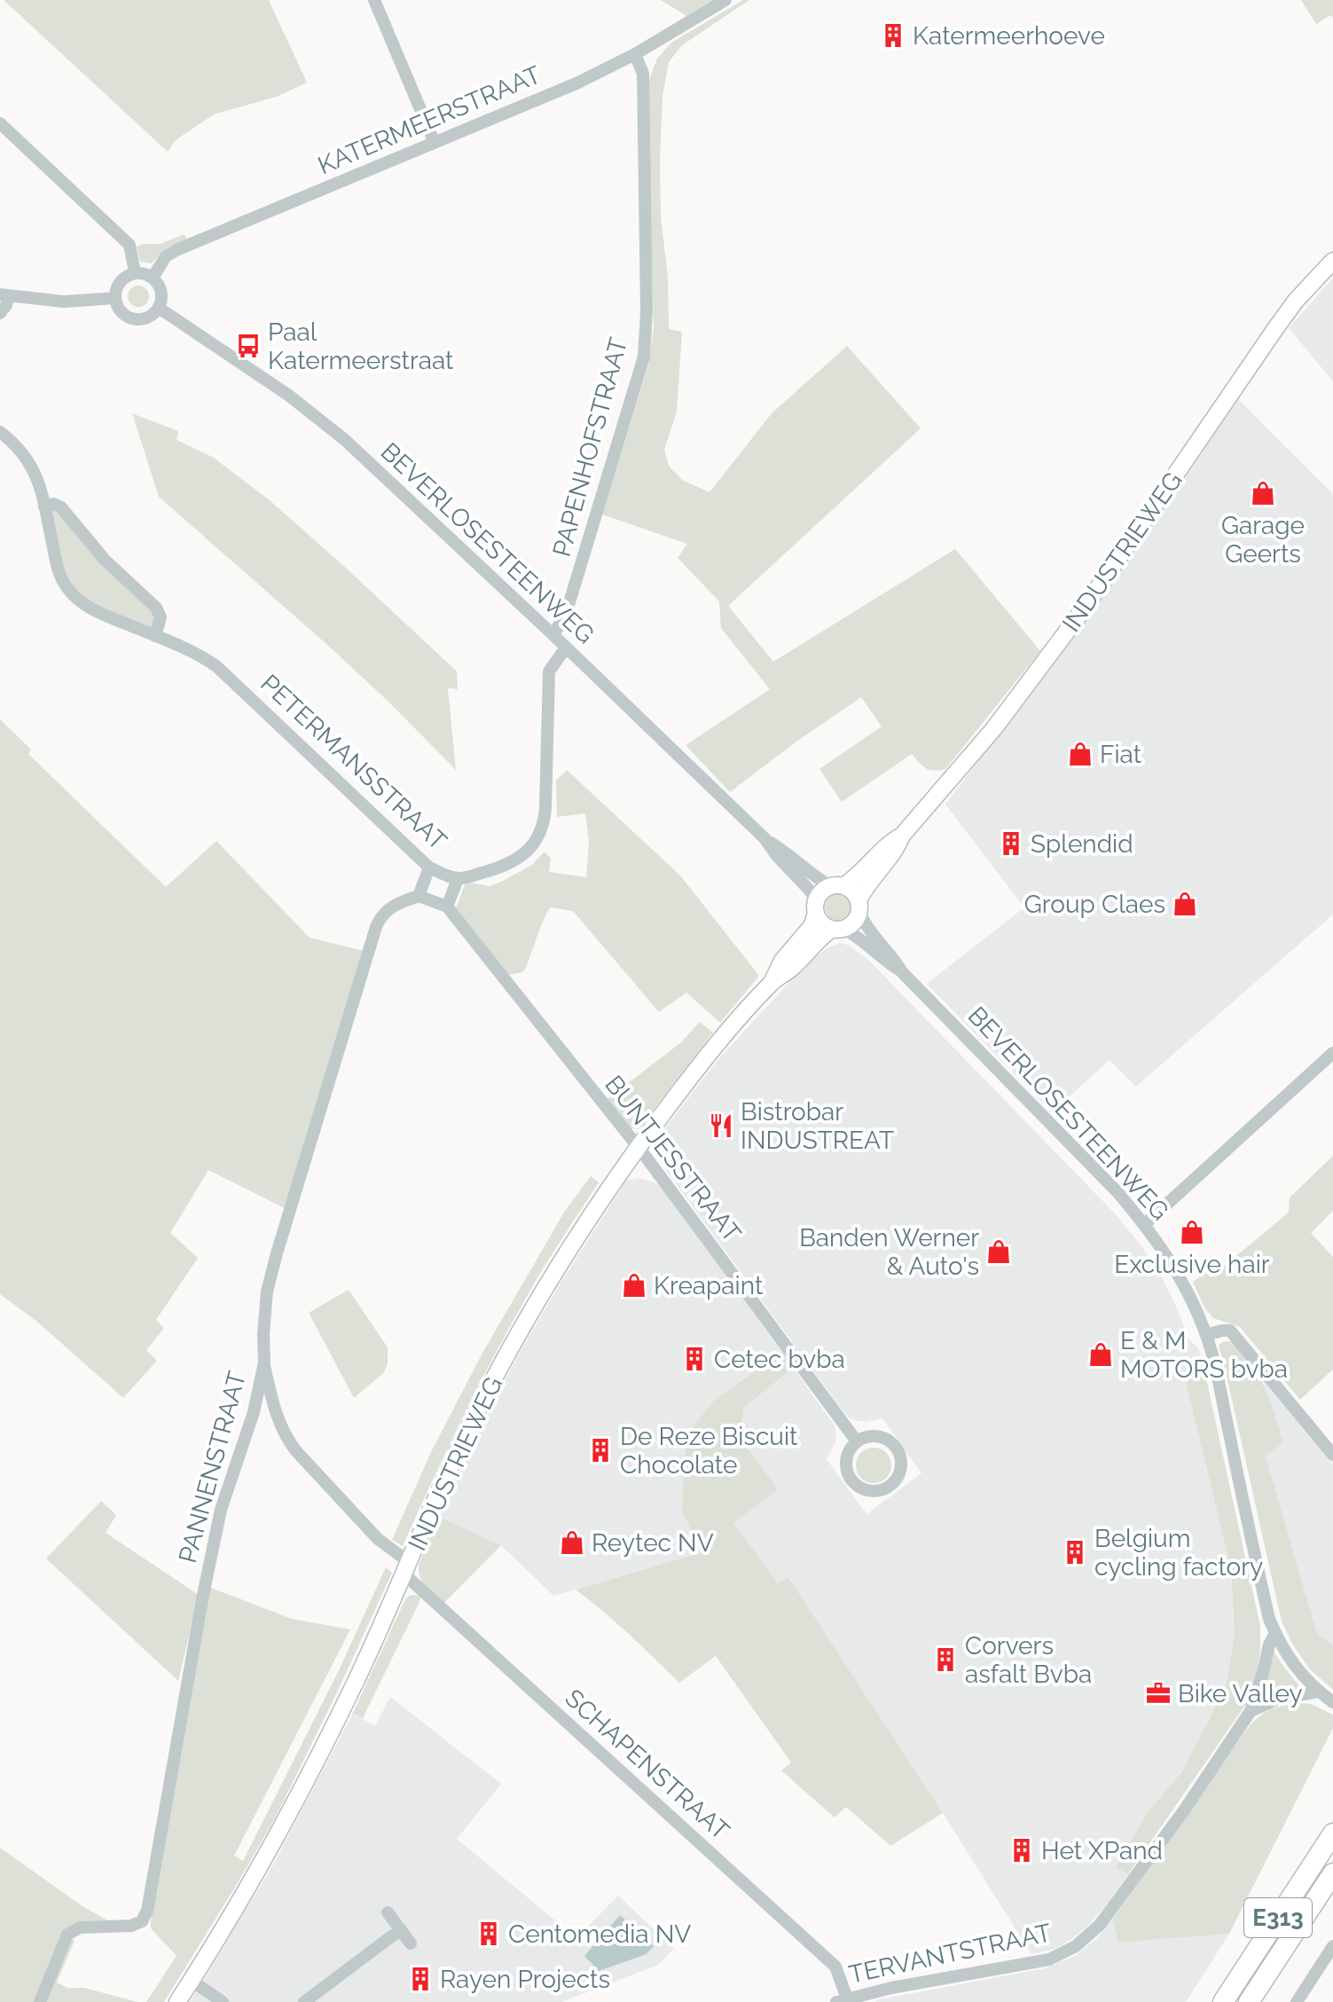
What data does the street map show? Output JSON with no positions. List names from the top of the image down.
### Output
{
  "streets": {
    "highway": ["E313"],
    "main road": ["INDUSTRIEWEG"],
    "street": [
      "KATERMEERSTRAAT",
      "PAPENHOFSTRAAT",
      "BEVERLOSESTEENWEG",
      "PETERMANSSTRAAT",
      "BUNTJESSTRAAT",
      "PANNENSTRAAT",
      "SCHAPENSTRAAT",
      "TERVANTSTRAAT"
    ]
  },
  "crossings": [
    ["KATERMEERSTRAAT", "PAPENHOFSTRAAT"],
    ["KATERMEERSTRAAT", "BEVERLOSESTEENWEG"],
    ["PAPENHOFSTRAAT", "BEVERLOSESTEENWEG"],
    ["BEVERLOSESTEENWEG", "INDUSTRIEWEG"],
    ["BEVERLOSESTEENWEG", "PETERMANSSTRAAT"],
    ["BEVERLOSESTEENWEG", "TERVANTSTRAAT"],
    ["INDUSTRIEWEG", "BUNTJESSTRAAT"],
    ["INDUSTRIEWEG", "SCHAPENSTRAAT"],
    ["PANNENSTRAAT", "SCHAPENSTRAAT"],
    ["SCHAPENSTRAAT", "TERVANTSTRAAT"]
  ],
  "places": {
    "building": [
      "Katermeerhoeve",
      "Splendid",
      "Cetec bvba",
      "De Reze Biscuit Chocolate",
      "Belgium cycling factory",
      "Corvers asfalt Bvba",
      "Het XPand",
      "Centomedia NV",
      "Rayen Projects"
    ],
    "bus stop": ["Paal Katermeerstraat"],
    "shop": [
      "Garage Geerts",
      "Fiat",
      "Group Claes",
      "Exclusive hair",
      "Banden Werner & Auto's",
      "Kreapaint",
      "E & M MOTORS bvba",
      "Reytec NV"
    ],
    "restaurant": ["Bistrobar INDUSTREAT"],
    "office": ["Bike Valley"]
  }
}
